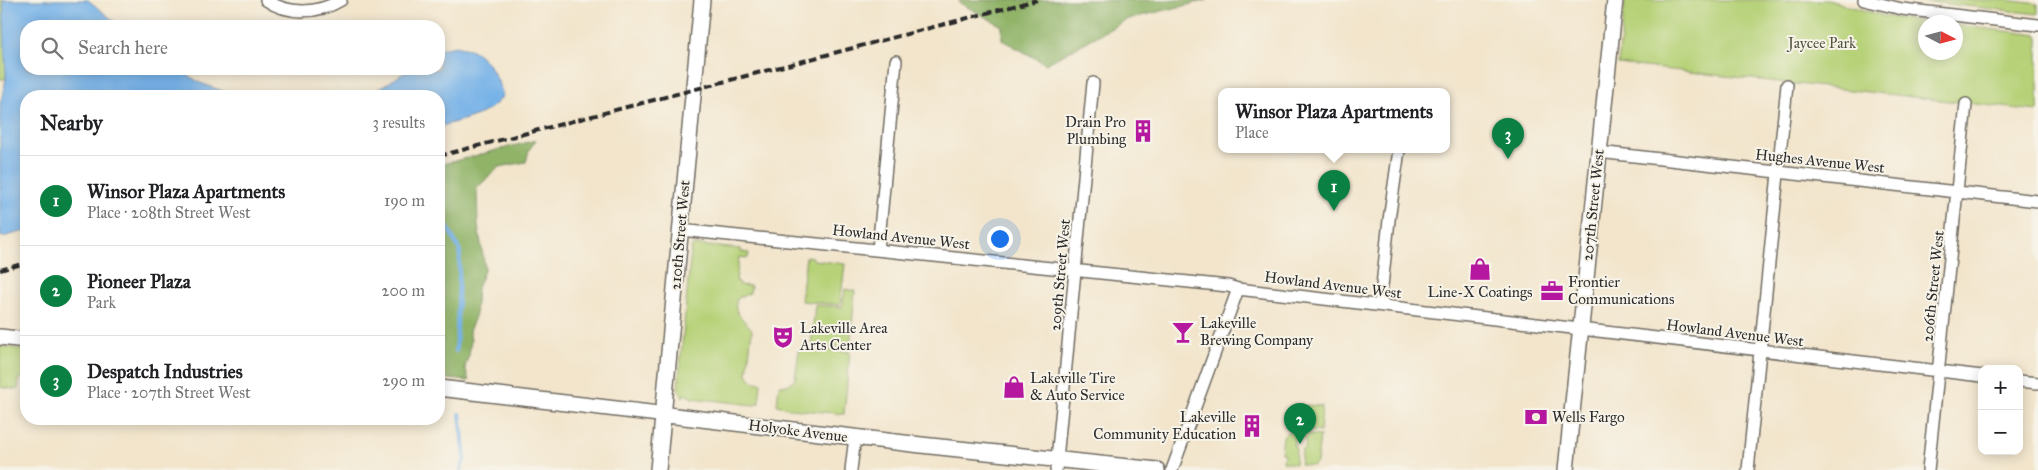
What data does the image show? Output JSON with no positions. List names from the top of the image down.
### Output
{
  "streets": {
    "street": [
      "Hughes Avenue West",
      "207th Street West",
      "210th Street West",
      "Howland Avenue West",
      "209th Street West",
      "206th Street West",
      "Holyoke Avenue"
    ]
  },
  "crossings": [
    ["Hughes Avenue West", "207th Street West"],
    ["Hughes Avenue West", "206th Street West"],
    ["207th Street West", "Howland Avenue West"],
    ["210th Street West", "Howland Avenue West"],
    ["210th Street West", "Holyoke Avenue"],
    ["Howland Avenue West", "209th Street West"],
    ["Howland Avenue West", "206th Street West"],
    ["209th Street West", "Holyoke Avenue"]
  ],
  "parks": ["Jaycee Park"],
  "places": {
    "building": ["Drain Pro Plumbing", "Lakeville Community Education"],
    "shop": ["Line-X Coatings", "Lakeville Tire & Auto Service"],
    "office": ["Frontier Communications"],
    "bar": ["Lakeville Brewing Company"],
    "theatre": ["Lakeville Area Arts Center"],
    "bank": ["Wells Fargo"]
  },
  "north": "right",
  "page": {
    "search": "Search here",
    "popup": ["Winsor Plaza Apartments", "Place"],
    "heading": ["Nearby", "3 results"],
    "pins": ["3", "1", "2"],
    "list": [
      {
        "mark": "1",
        "name": "Winsor Plaza Apartments",
        "note": "Place · 208th Street West",
        "value": "190 m"
      },
      {
        "mark": "2",
        "name": "Pioneer Plaza",
        "note": "Park",
        "value": "200 m"
      },
      {
        "mark": "3",
        "name": "Despatch Industries",
        "note": "Place · 207th Street West",
        "value": "290 m"
      }
    ],
    "map_buttons": ["+", "−"]
  }
}
